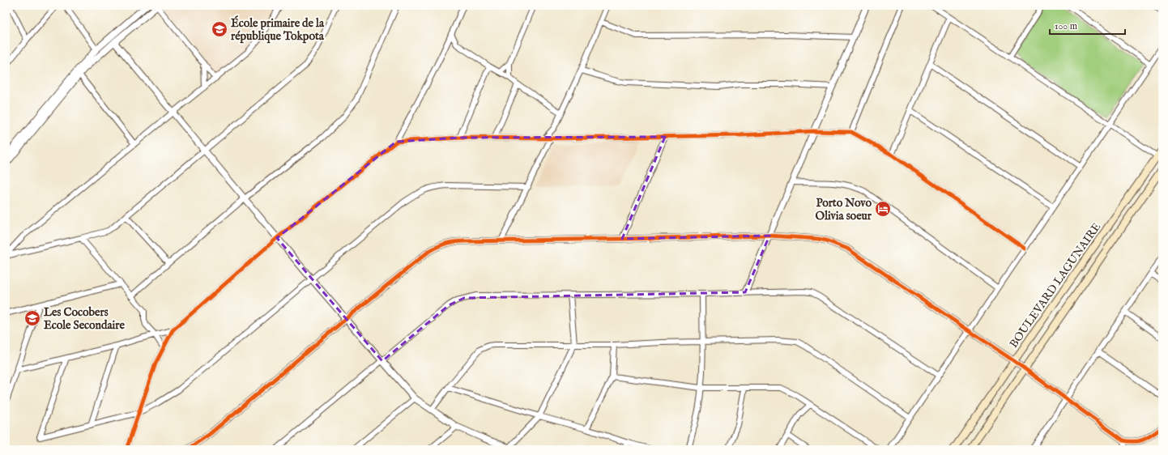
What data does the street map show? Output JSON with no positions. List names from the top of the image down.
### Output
{
  "streets": {
    "main road": ["BOULEVARD LAGUNAIRE"]
  },
  "places": {
    "school or university": ["École primaire de la république Tokpota", "Les Cocobers Ecole Secondaire"],
    "hotel": ["Porto Novo Olivia soeur"]
  },
  "scale_bar": "100 m"
}
